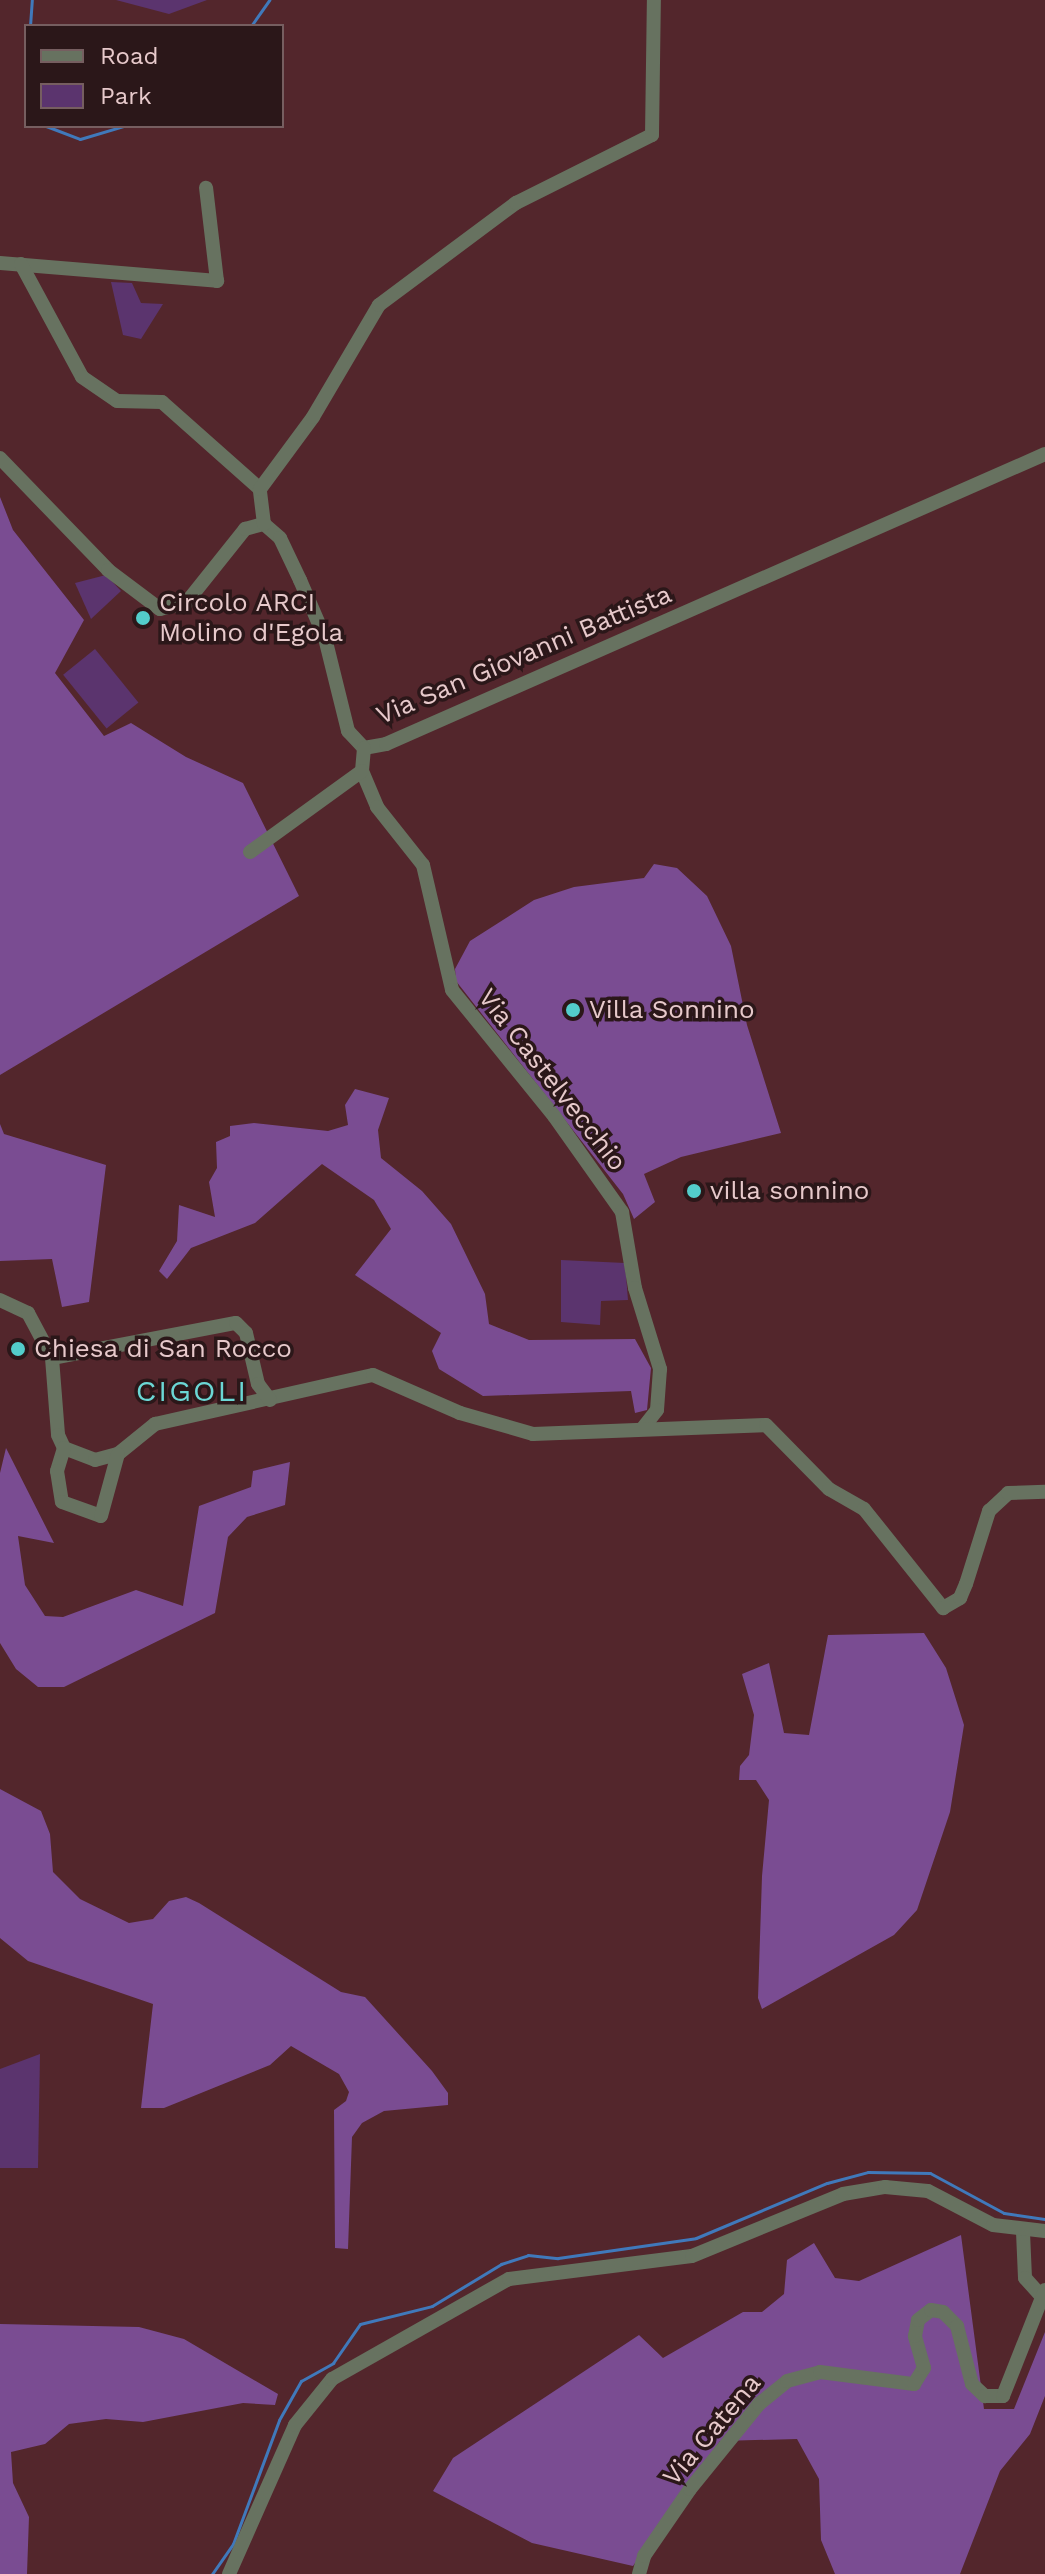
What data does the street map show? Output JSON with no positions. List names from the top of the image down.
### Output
{
  "streets": {
    "street": ["Via San Giovanni Battista", "Via Castelvecchio", "Via Catena"]
  },
  "crossings": [
    ["Via San Giovanni Battista", "Via Castelvecchio"]
  ],
  "districts": ["CIGOLI"],
  "places": [
    "Circolo ARCI Molino d'Egola",
    "Villa Sonnino",
    "villa sonnino",
    "Chiesa di San Rocco"
  ],
  "legend": ["Road", "Park"]
}
